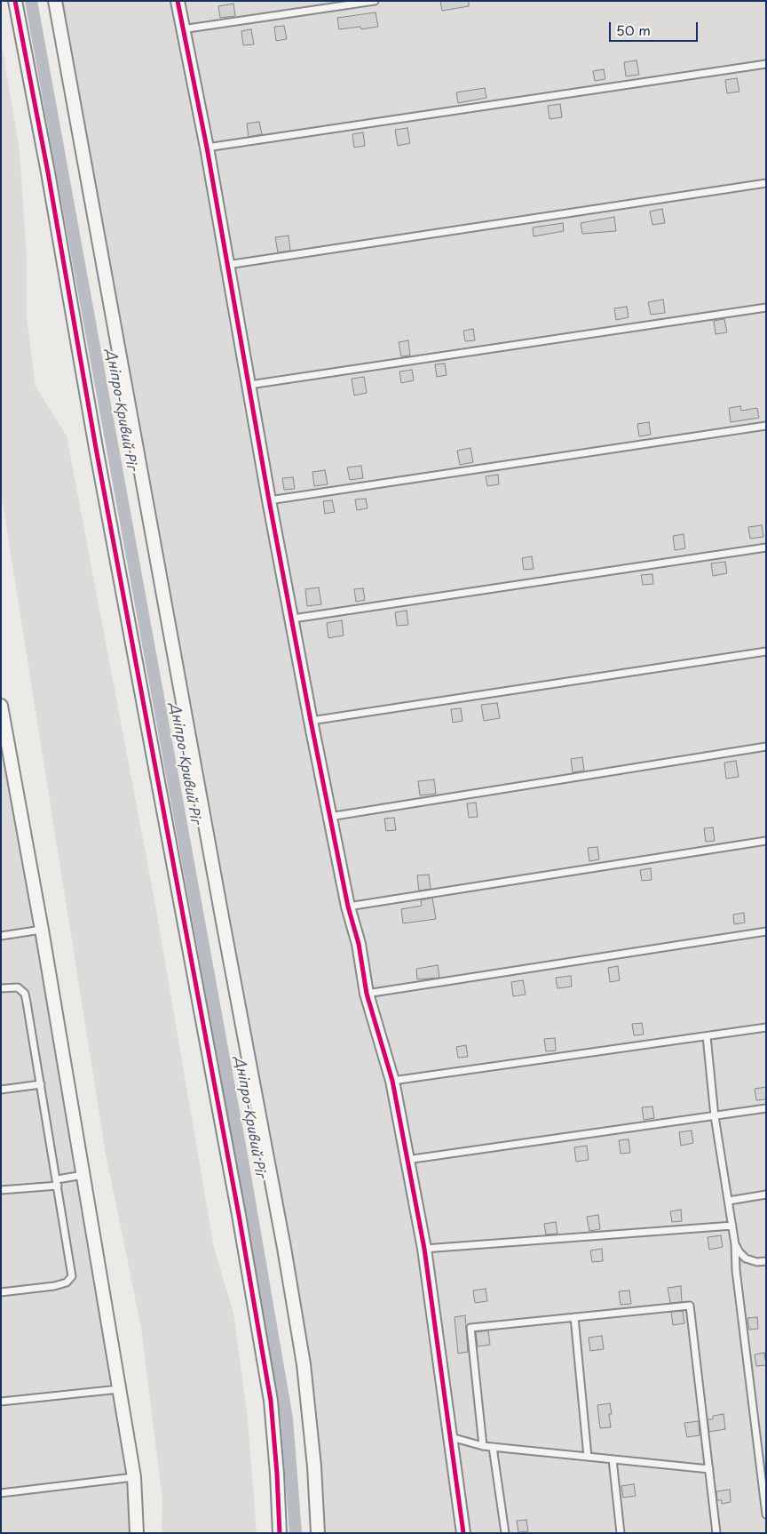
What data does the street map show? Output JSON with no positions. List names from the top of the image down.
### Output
{
  "water": ["Дніпро-Кривий Ріг"],
  "scale_bar": "50 m"
}
